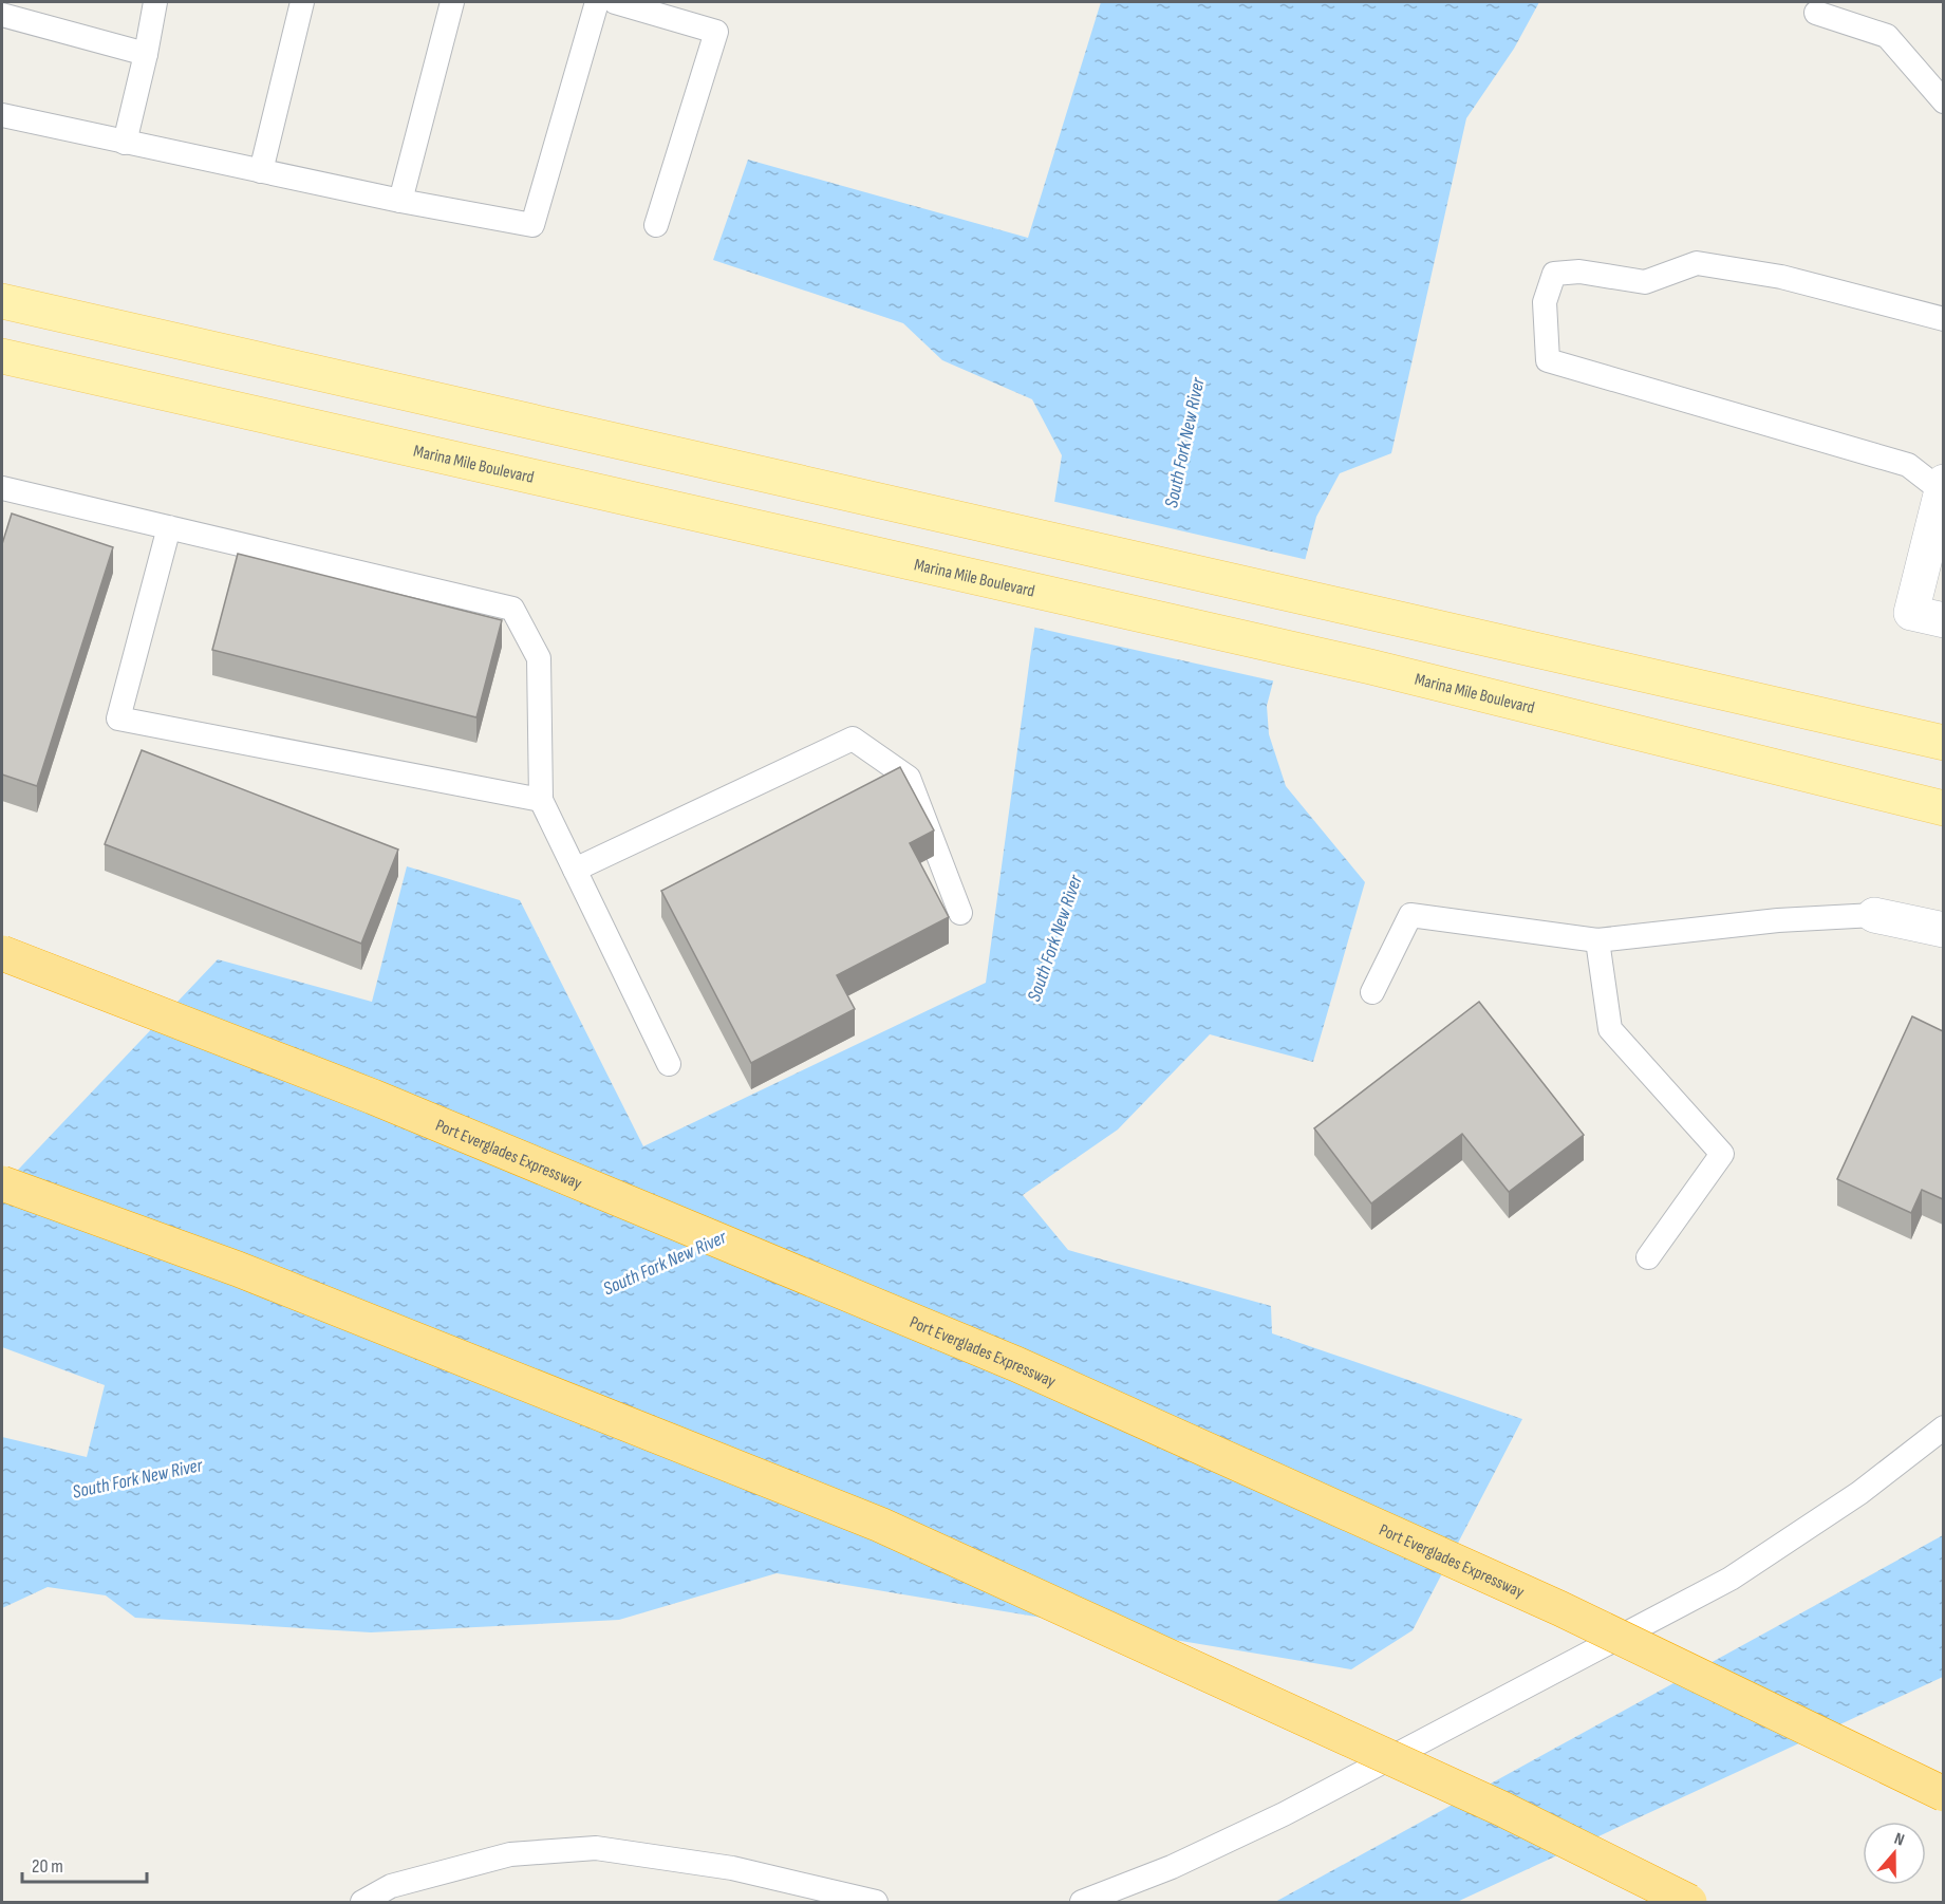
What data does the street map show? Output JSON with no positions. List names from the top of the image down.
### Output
{
  "streets": {
    "highway": ["Port Everglades Expressway"],
    "main road": ["Marina Mile Boulevard"]
  },
  "water": ["South Fork New River"],
  "scale_bar": "20 m",
  "north": "top"
}
